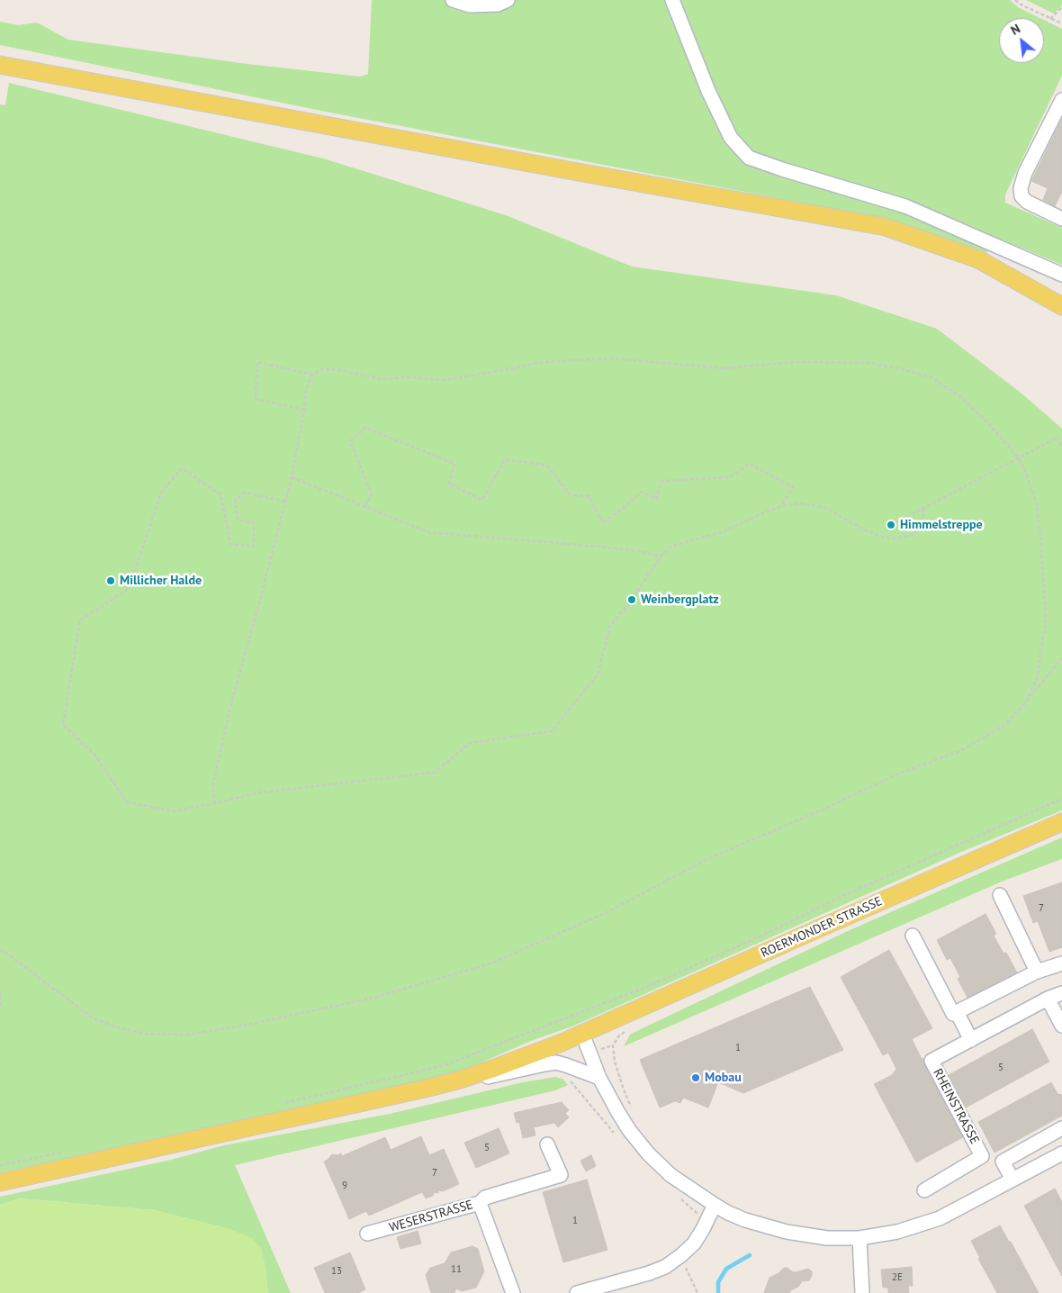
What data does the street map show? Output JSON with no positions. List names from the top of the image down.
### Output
{
  "streets": {
    "main road": ["ROERMONDER STRASSE"],
    "street": ["RHEINSTRASSE", "WESERSTRASSE"]
  },
  "places": [
    "Himmelstreppe",
    "Millicher Halde",
    "Weinbergplatz",
    "Mobau"
  ],
  "house_numbers": [
    "7",
    "1",
    "5",
    "5",
    "7",
    "9",
    "1",
    "11",
    "13",
    "2E"
  ],
  "north": "top left"
}
